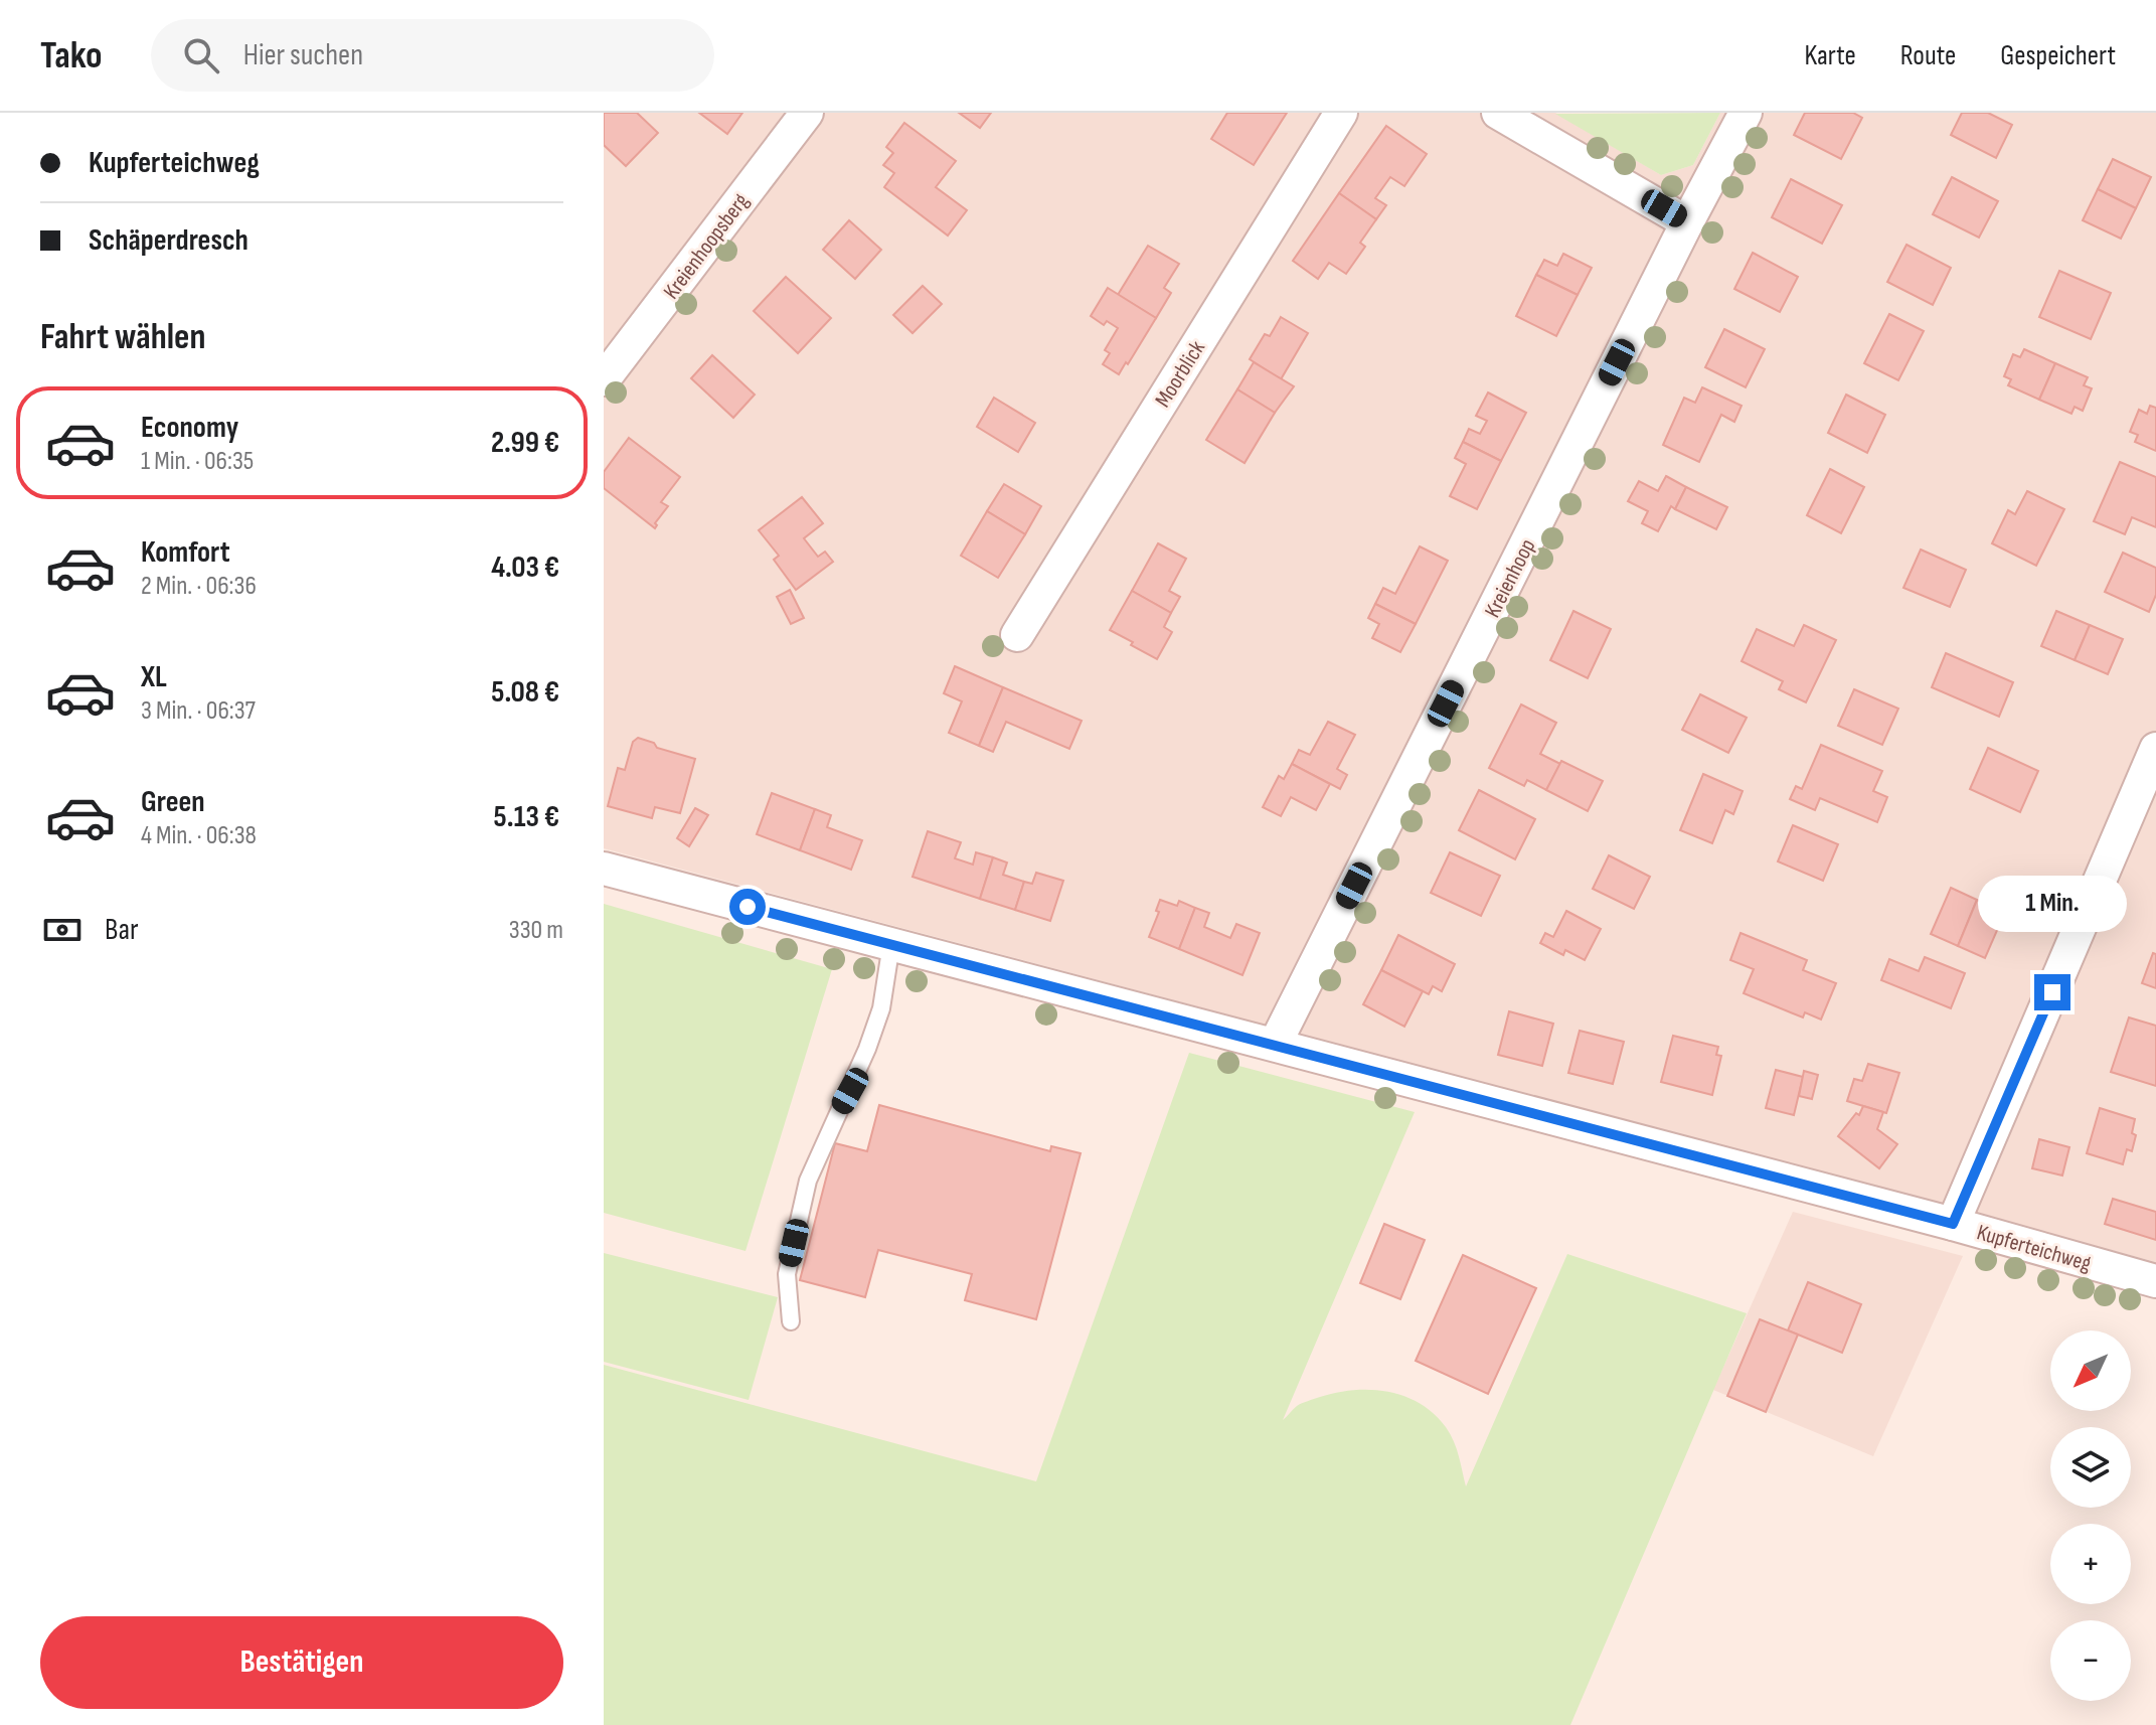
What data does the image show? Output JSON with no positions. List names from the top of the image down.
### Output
{
  "streets": {
    "street": [
      "Kreienhoopsberg",
      "Moorblick",
      "Kreienhoop",
      "Kupferteichweg"
    ]
  },
  "crossings": [
    ["Kreienhoop", "Kupferteichweg"]
  ],
  "north": "bottom left",
  "page": {
    "header": "Tako",
    "search": "Hier suchen",
    "nav": ["Karte", "Route", "Gespeichert"],
    "banner": ["Kupferteichweg", "Schäperdresch"],
    "heading": "Fahrt wählen",
    "list": [
      {
        "name": "Economy",
        "note": "1 Min. · 06:35",
        "value": "2.99 €"
      },
      {
        "name": "Komfort",
        "note": "2 Min. · 06:36",
        "value": "4.03 €"
      },
      {
        "name": "XL",
        "note": "3 Min. · 06:37",
        "value": "5.08 €"
      },
      {
        "name": "Green",
        "note": "4 Min. · 06:38",
        "value": "5.13 €"
      }
    ],
    "bubble": "1 Min.",
    "pay": ["Bar", "330 m"],
    "map_buttons": ["+", "−"],
    "buttons": "Bestätigen"
  }
}
